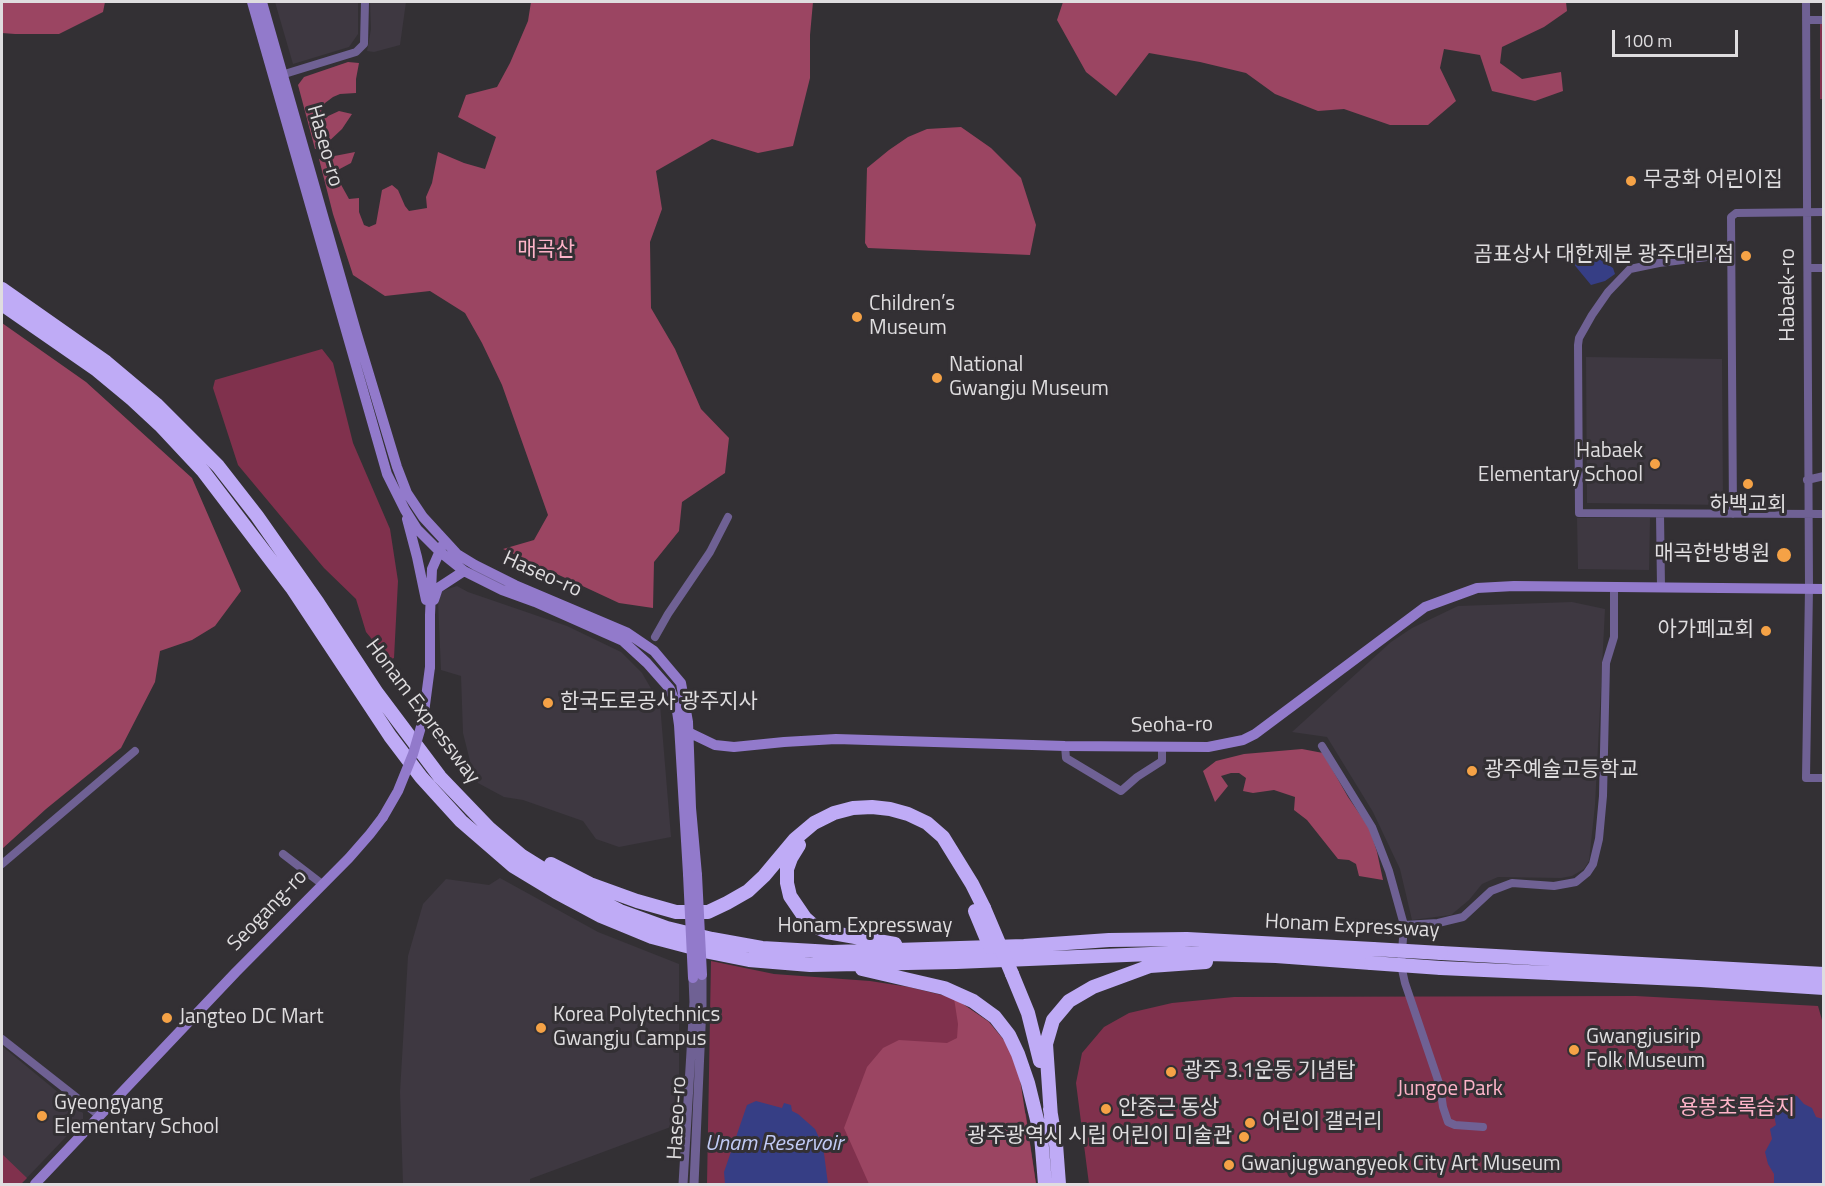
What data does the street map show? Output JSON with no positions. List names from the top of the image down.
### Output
{
  "streets": {
    "highway": ["Honam Expressway"],
    "main road": ["Haseo-ro", "Seoha-ro", "Seogang-ro"],
    "street": ["Habaek-ro"]
  },
  "crossings": [
    ["Haseo-ro", "Seoha-ro"],
    ["Haseo-ro", "Seogang-ro"],
    ["Habaek-ro", "Seoha-ro"]
  ],
  "water": ["Unam Reservoir"],
  "parks": ["매곡산", "Jungoe Park", "용봉초록습지"],
  "places": [
    "무궁화 어린이집",
    "곰표상사 대한제분 광주대리점",
    "Children’s Museum",
    "National Gwangju Museum",
    "Habaek Elementary School",
    "하백교회",
    "매곡한방병원",
    "아가페교회",
    "한국도로공사 광주지사",
    "광주예술고등학교",
    "Jangteo DC Mart",
    "Korea Polytechnics Gwangju Campus",
    "Gwangjusirip Folk Museum",
    "광주 3.1운동 기념탑",
    "안중근 동상",
    "Gyeongyang Elementary School",
    "어린이 갤러리",
    "광주광역시 시립 어린이 미술관",
    "Gwanjugwangyeok City Art Museum"
  ],
  "scale_bar": "100 m"
}
